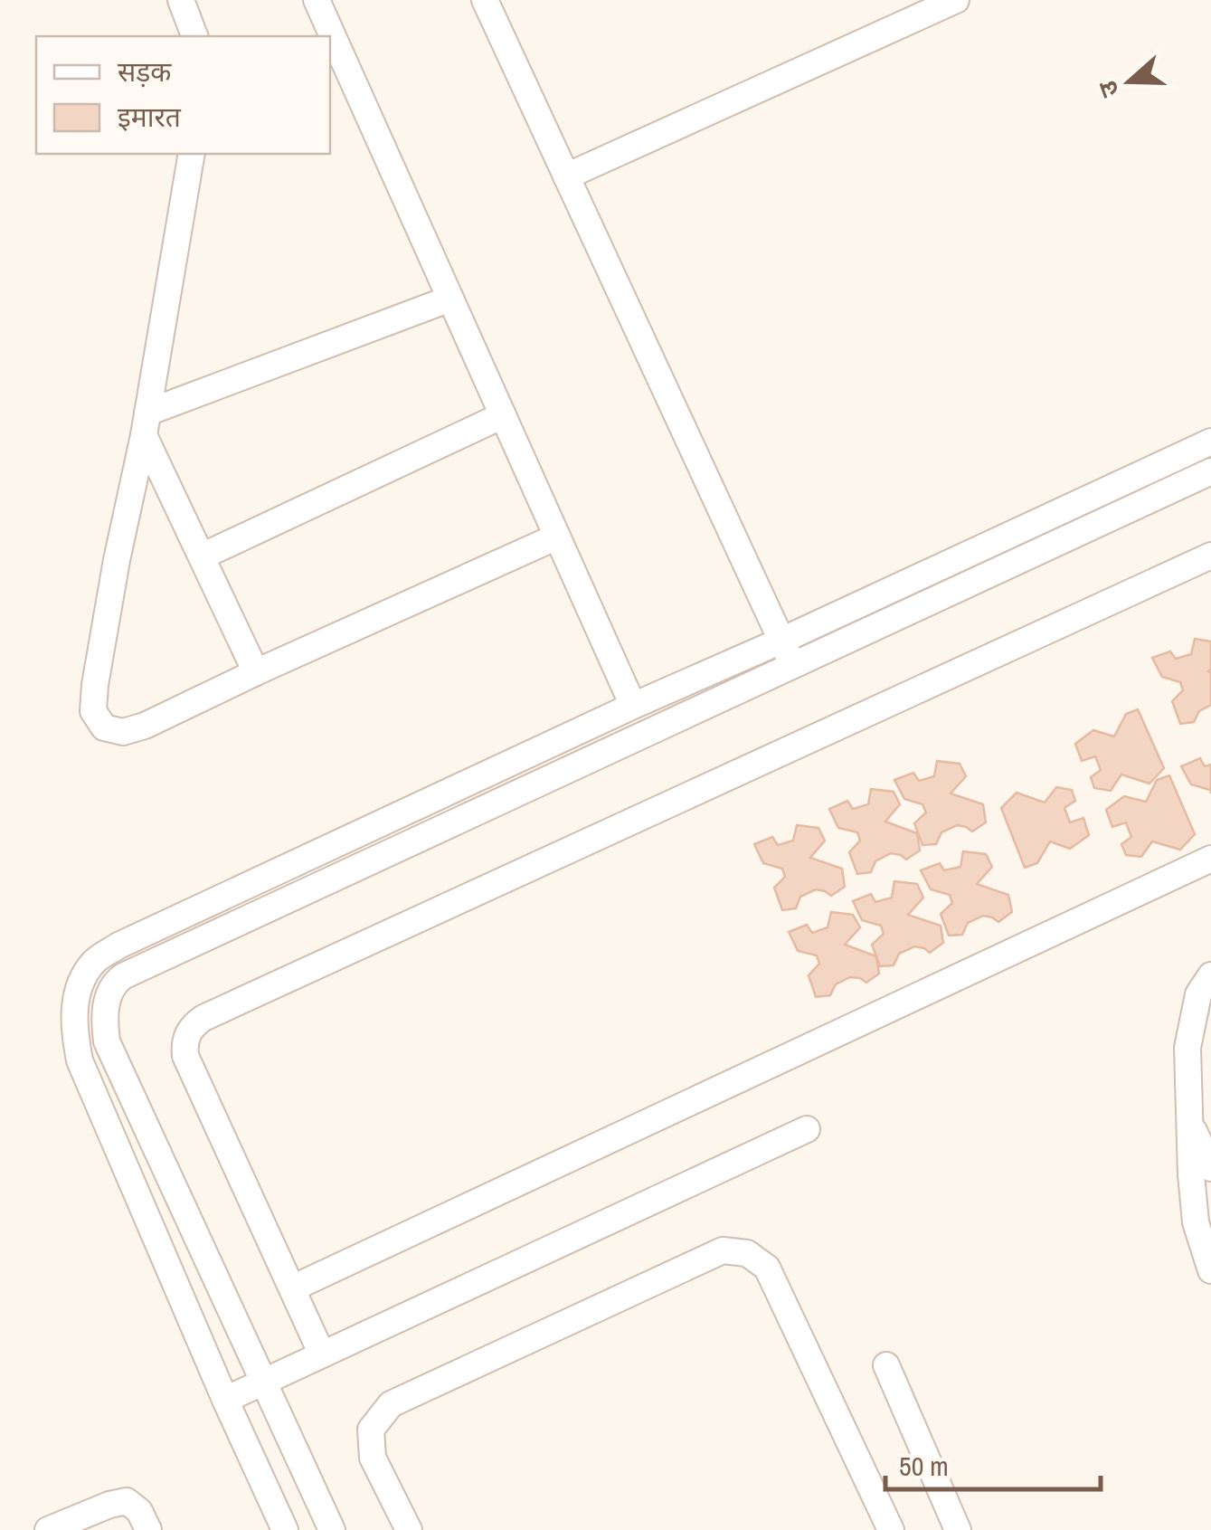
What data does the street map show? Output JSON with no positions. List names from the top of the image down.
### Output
{
  "legend": ["सड़क", "इमारत"],
  "scale_bar": "50 m",
  "north": "left"
}
